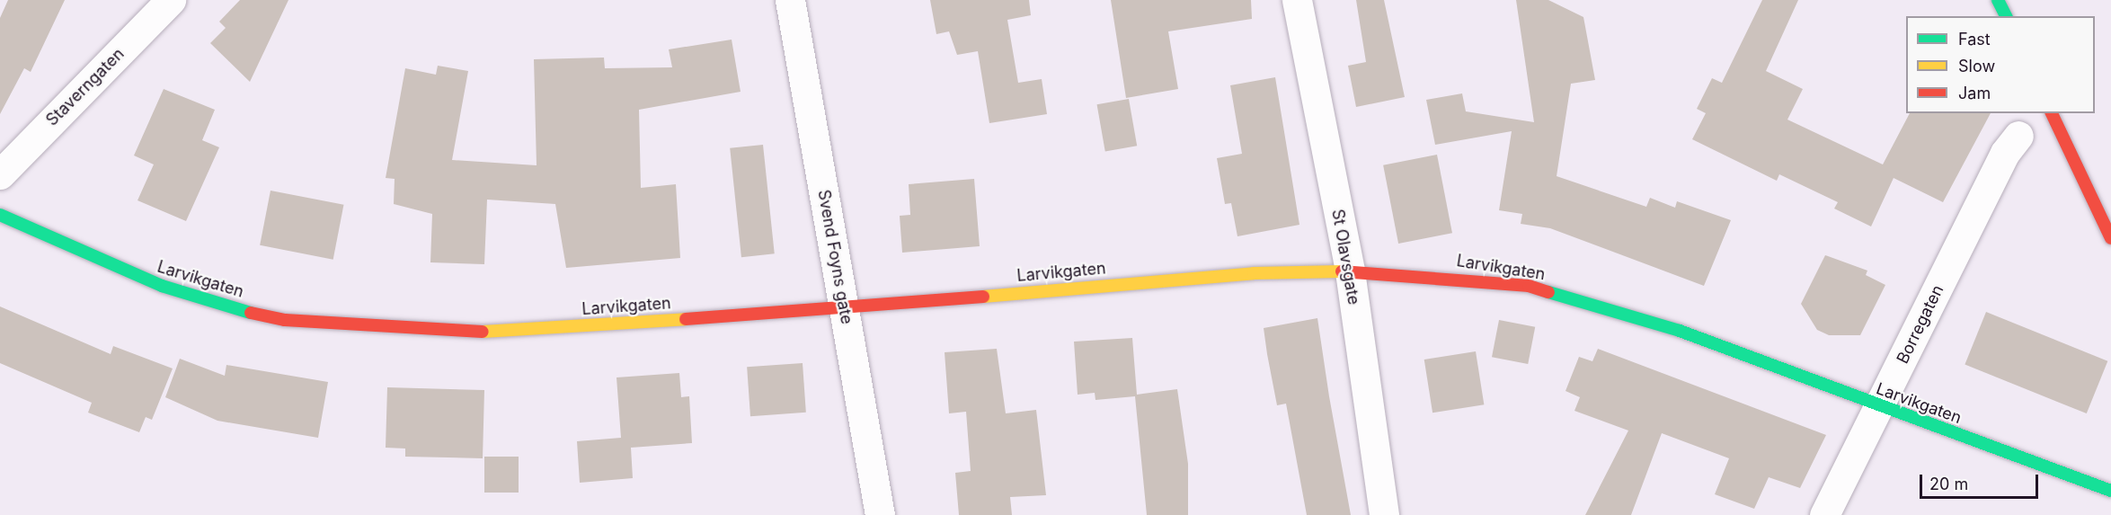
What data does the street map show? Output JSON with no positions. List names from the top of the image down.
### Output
{
  "streets": {
    "street": [
      "Staverngaten",
      "Svend Foyns gate",
      "St Olavsgate",
      "Larvikgaten",
      "Borregaten"
    ]
  },
  "crossings": [
    ["Svend Foyns gate", "Larvikgaten"],
    ["St Olavsgate", "Larvikgaten"],
    ["Larvikgaten", "Borregaten"]
  ],
  "legend": ["Fast", "Slow", "Jam"],
  "scale_bar": "20 m"
}
